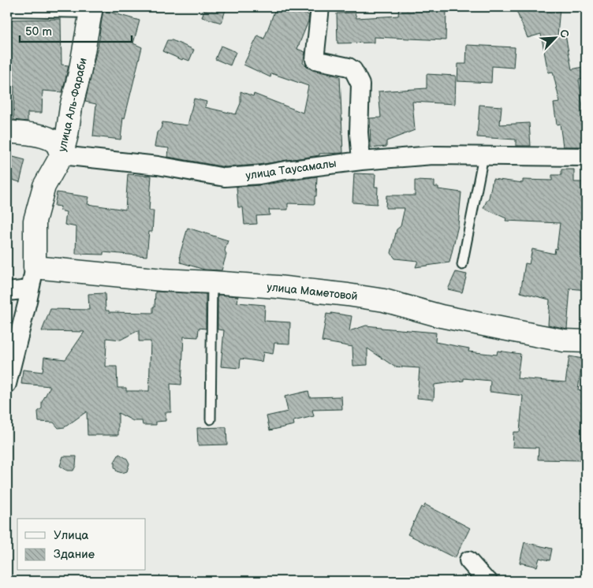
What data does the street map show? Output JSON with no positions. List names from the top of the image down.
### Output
{
  "streets": {
    "street": ["улица Аль-Фараби", "улица Таусамалы", "улица Маметовой"]
  },
  "crossings": [
    ["улица Аль-Фараби", "улица Таусамалы"],
    ["улица Аль-Фараби", "улица Маметовой"]
  ],
  "legend": ["Улица", "Здание"],
  "scale_bar": "50 m",
  "north": "top right"
}
